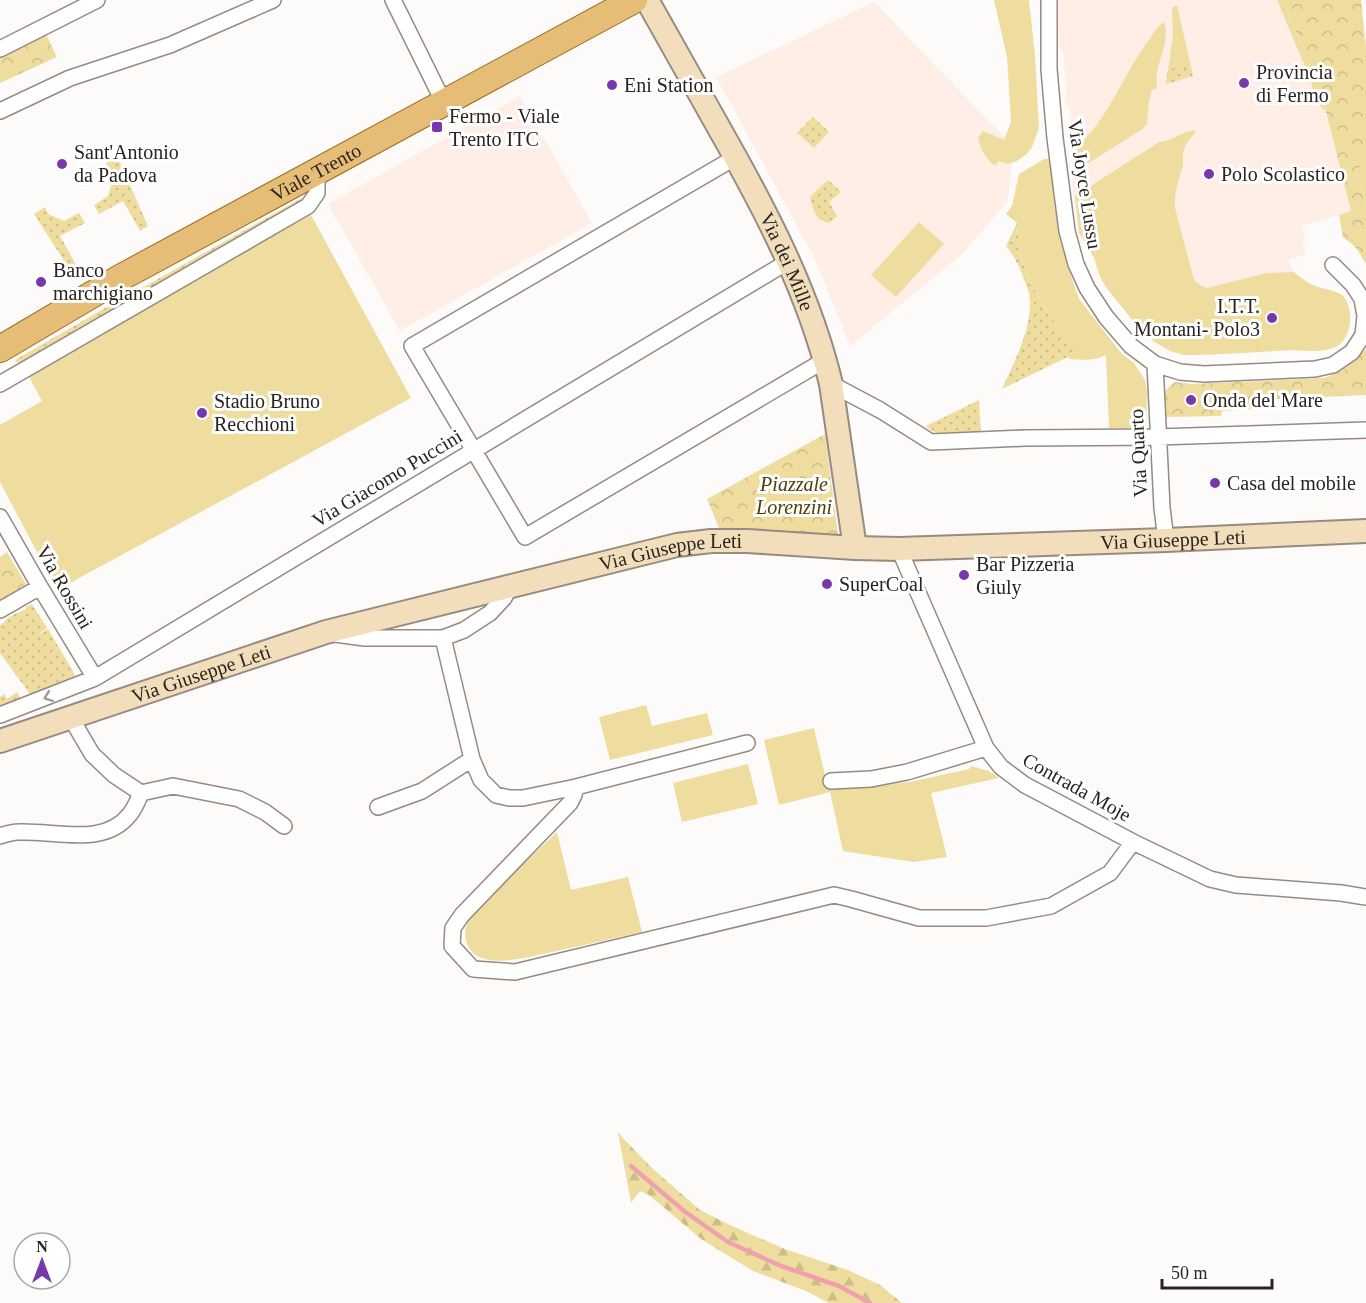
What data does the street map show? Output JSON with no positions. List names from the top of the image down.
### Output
{
  "streets": {
    "main road": ["Viale Trento", "Via dei Mille", "Via Giuseppe Leti"],
    "street": [
      "Via Joyce Lussu",
      "Via Quarto",
      "Via Giacomo Puccini",
      "Via Rossini",
      "Contrada Moje"
    ]
  },
  "crossings": [
    ["Via Joyce Lussu", "Via Quarto"],
    ["Via dei Mille", "Via Giacomo Puccini"],
    ["Via dei Mille", "Via Giuseppe Leti"],
    ["Via Quarto", "Via Giuseppe Leti"],
    ["Via Giacomo Puccini", "Via Rossini"],
    ["Via Giuseppe Leti", "Contrada Moje"]
  ],
  "parks": ["Piazzale Lorenzini"],
  "places": {
    "other": [
      "Provincia di Fermo",
      "Eni Station",
      "Sant'Antonio da Padova",
      "Polo Scolastico",
      "Banco marchigiano",
      "I.T.T. Montani- Polo3",
      "Onda del Mare",
      "Stadio Bruno Recchioni",
      "Casa del mobile",
      "Bar Pizzeria Giuly",
      "SuperCoal"
    ],
    "transit": ["Fermo - Viale Trento ITC"]
  },
  "scale_bar": "50 m",
  "north": "top"
}
